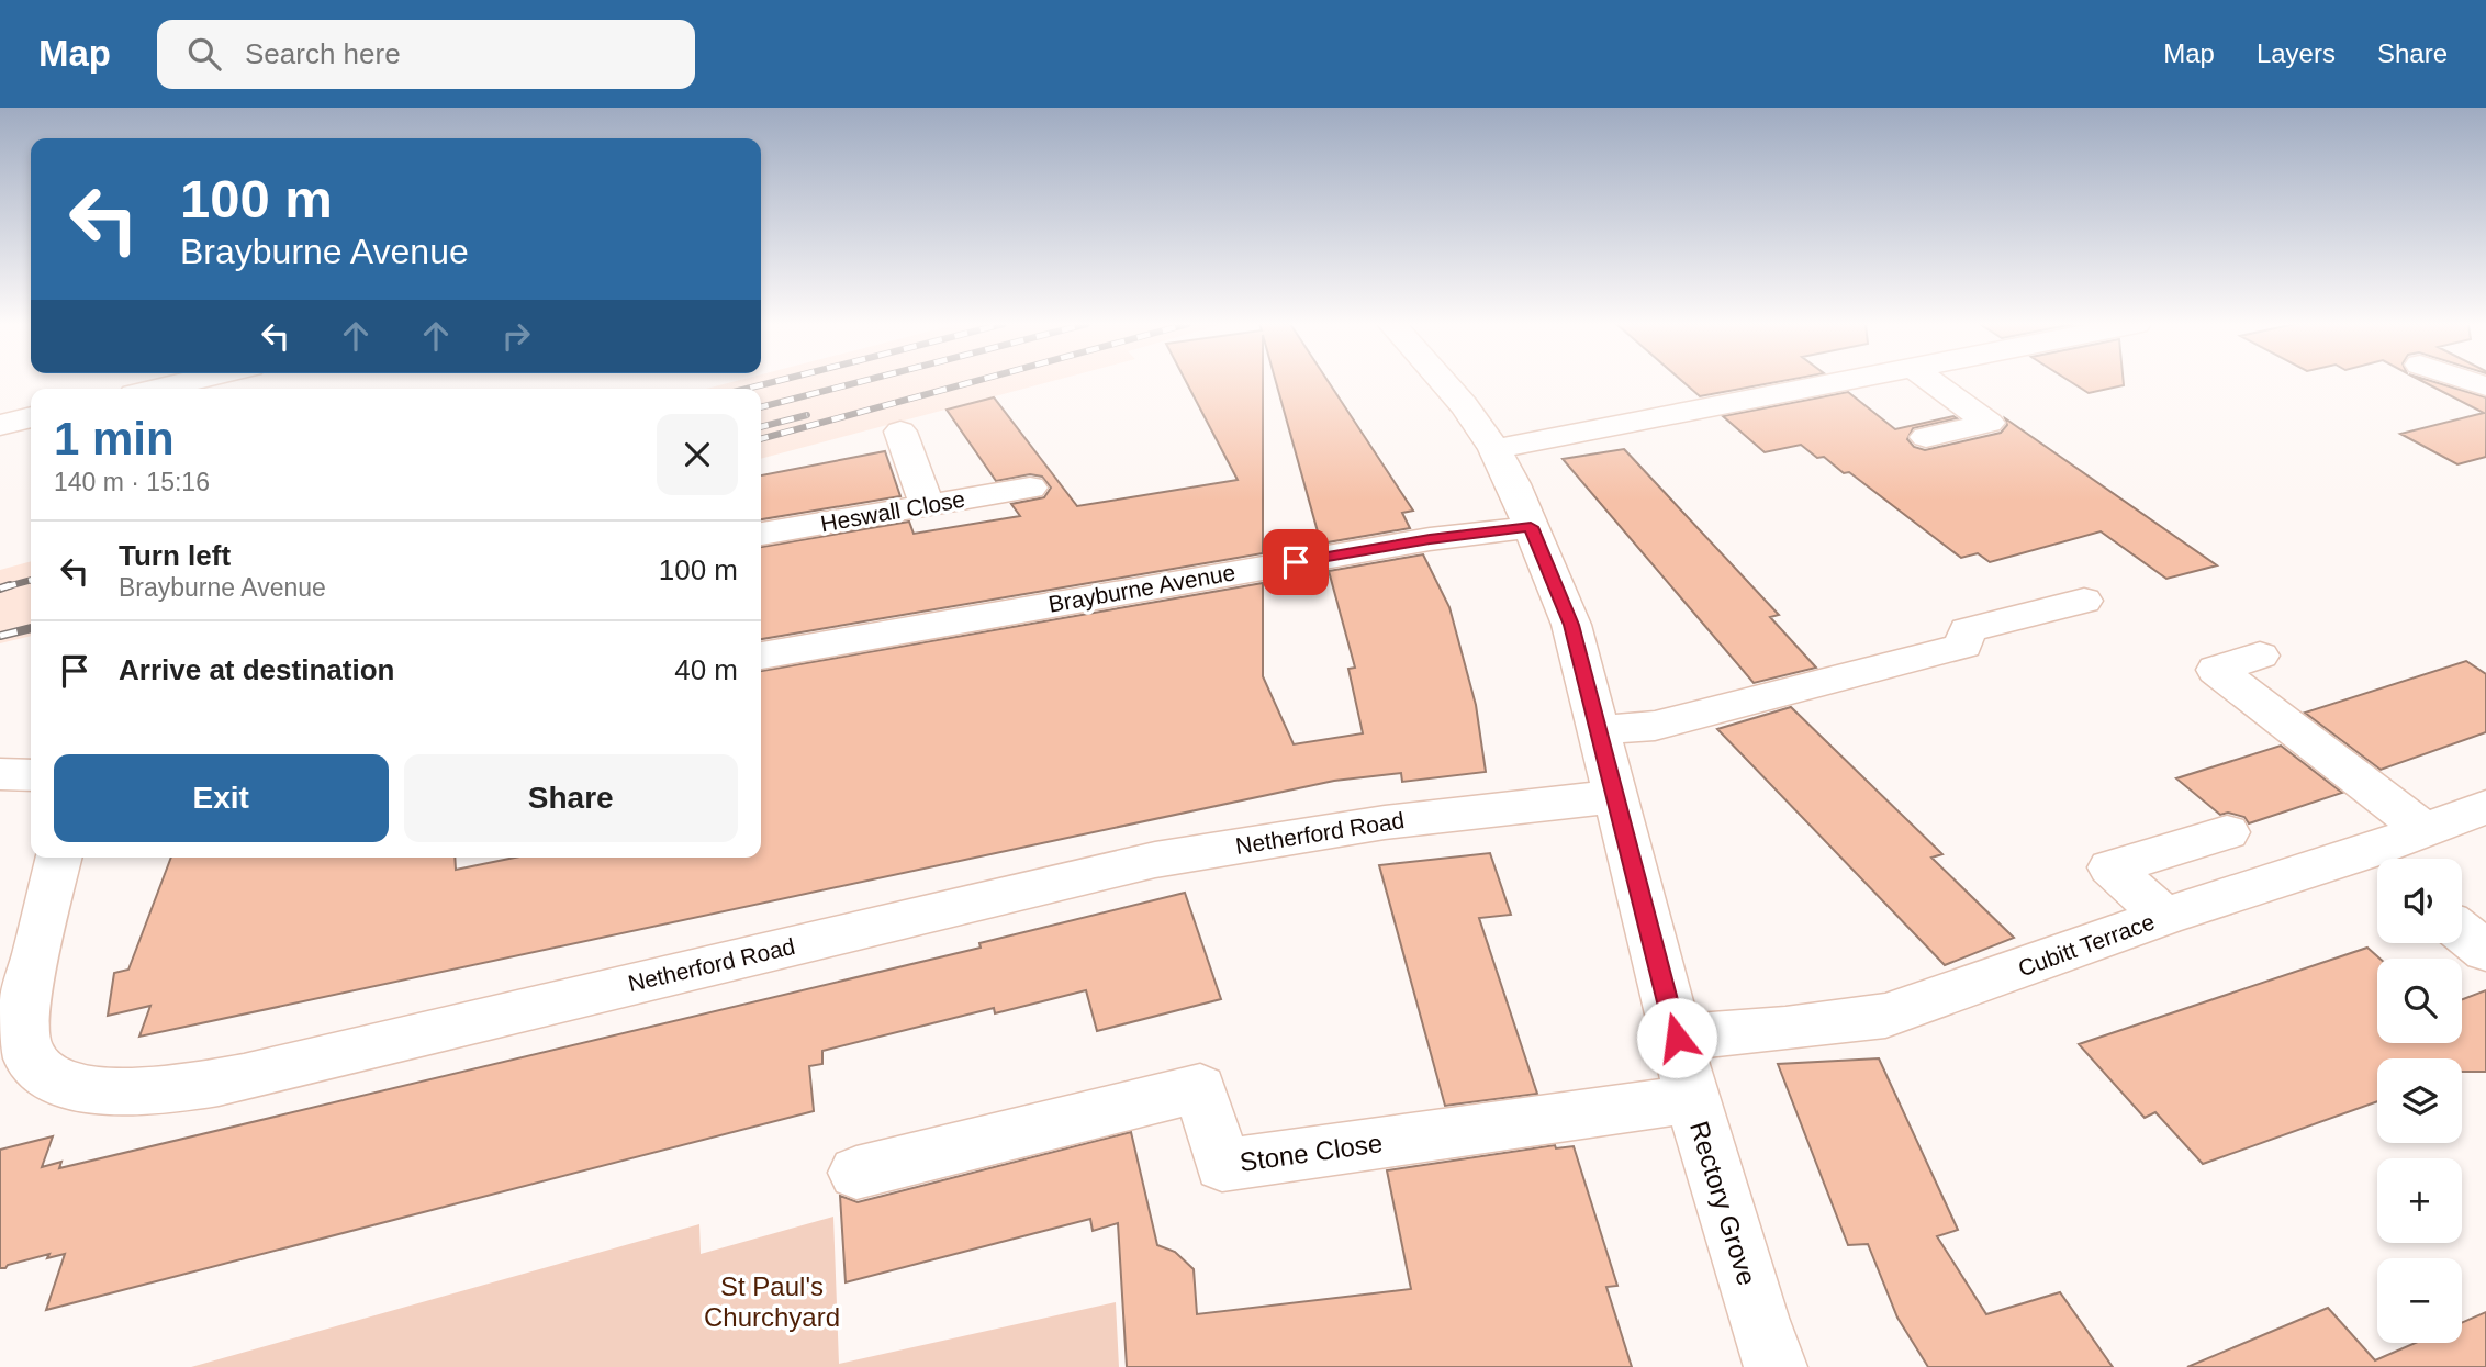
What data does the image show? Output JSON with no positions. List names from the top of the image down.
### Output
{
  "streets": {
    "street": [
      "Heswall Close",
      "Brayburne Avenue",
      "Netherford Road",
      "Cubitt Terrace",
      "Stone Close",
      "Rectory Grove"
    ]
  },
  "crossings": [
    ["Brayburne Avenue", "Rectory Grove"],
    ["Netherford Road", "Rectory Grove"],
    ["Cubitt Terrace", "Rectory Grove"],
    ["Stone Close", "Rectory Grove"]
  ],
  "parks": ["St Paul's Churchyard"],
  "page": {
    "header": "Map",
    "search": "Search here",
    "nav": ["Map", "Layers", "Share"],
    "turn": ["100 m", "Brayburne Avenue"],
    "heading": ["1 min", "140 m · 15:16"],
    "list": [
      {
        "name": "Turn left",
        "note": "Brayburne Avenue",
        "value": "100 m"
      },
      {
        "name": "Arrive at destination",
        "value": "40 m"
      }
    ],
    "buttons": ["Exit", "Share"],
    "map_buttons": ["+", "−"]
  }
}
